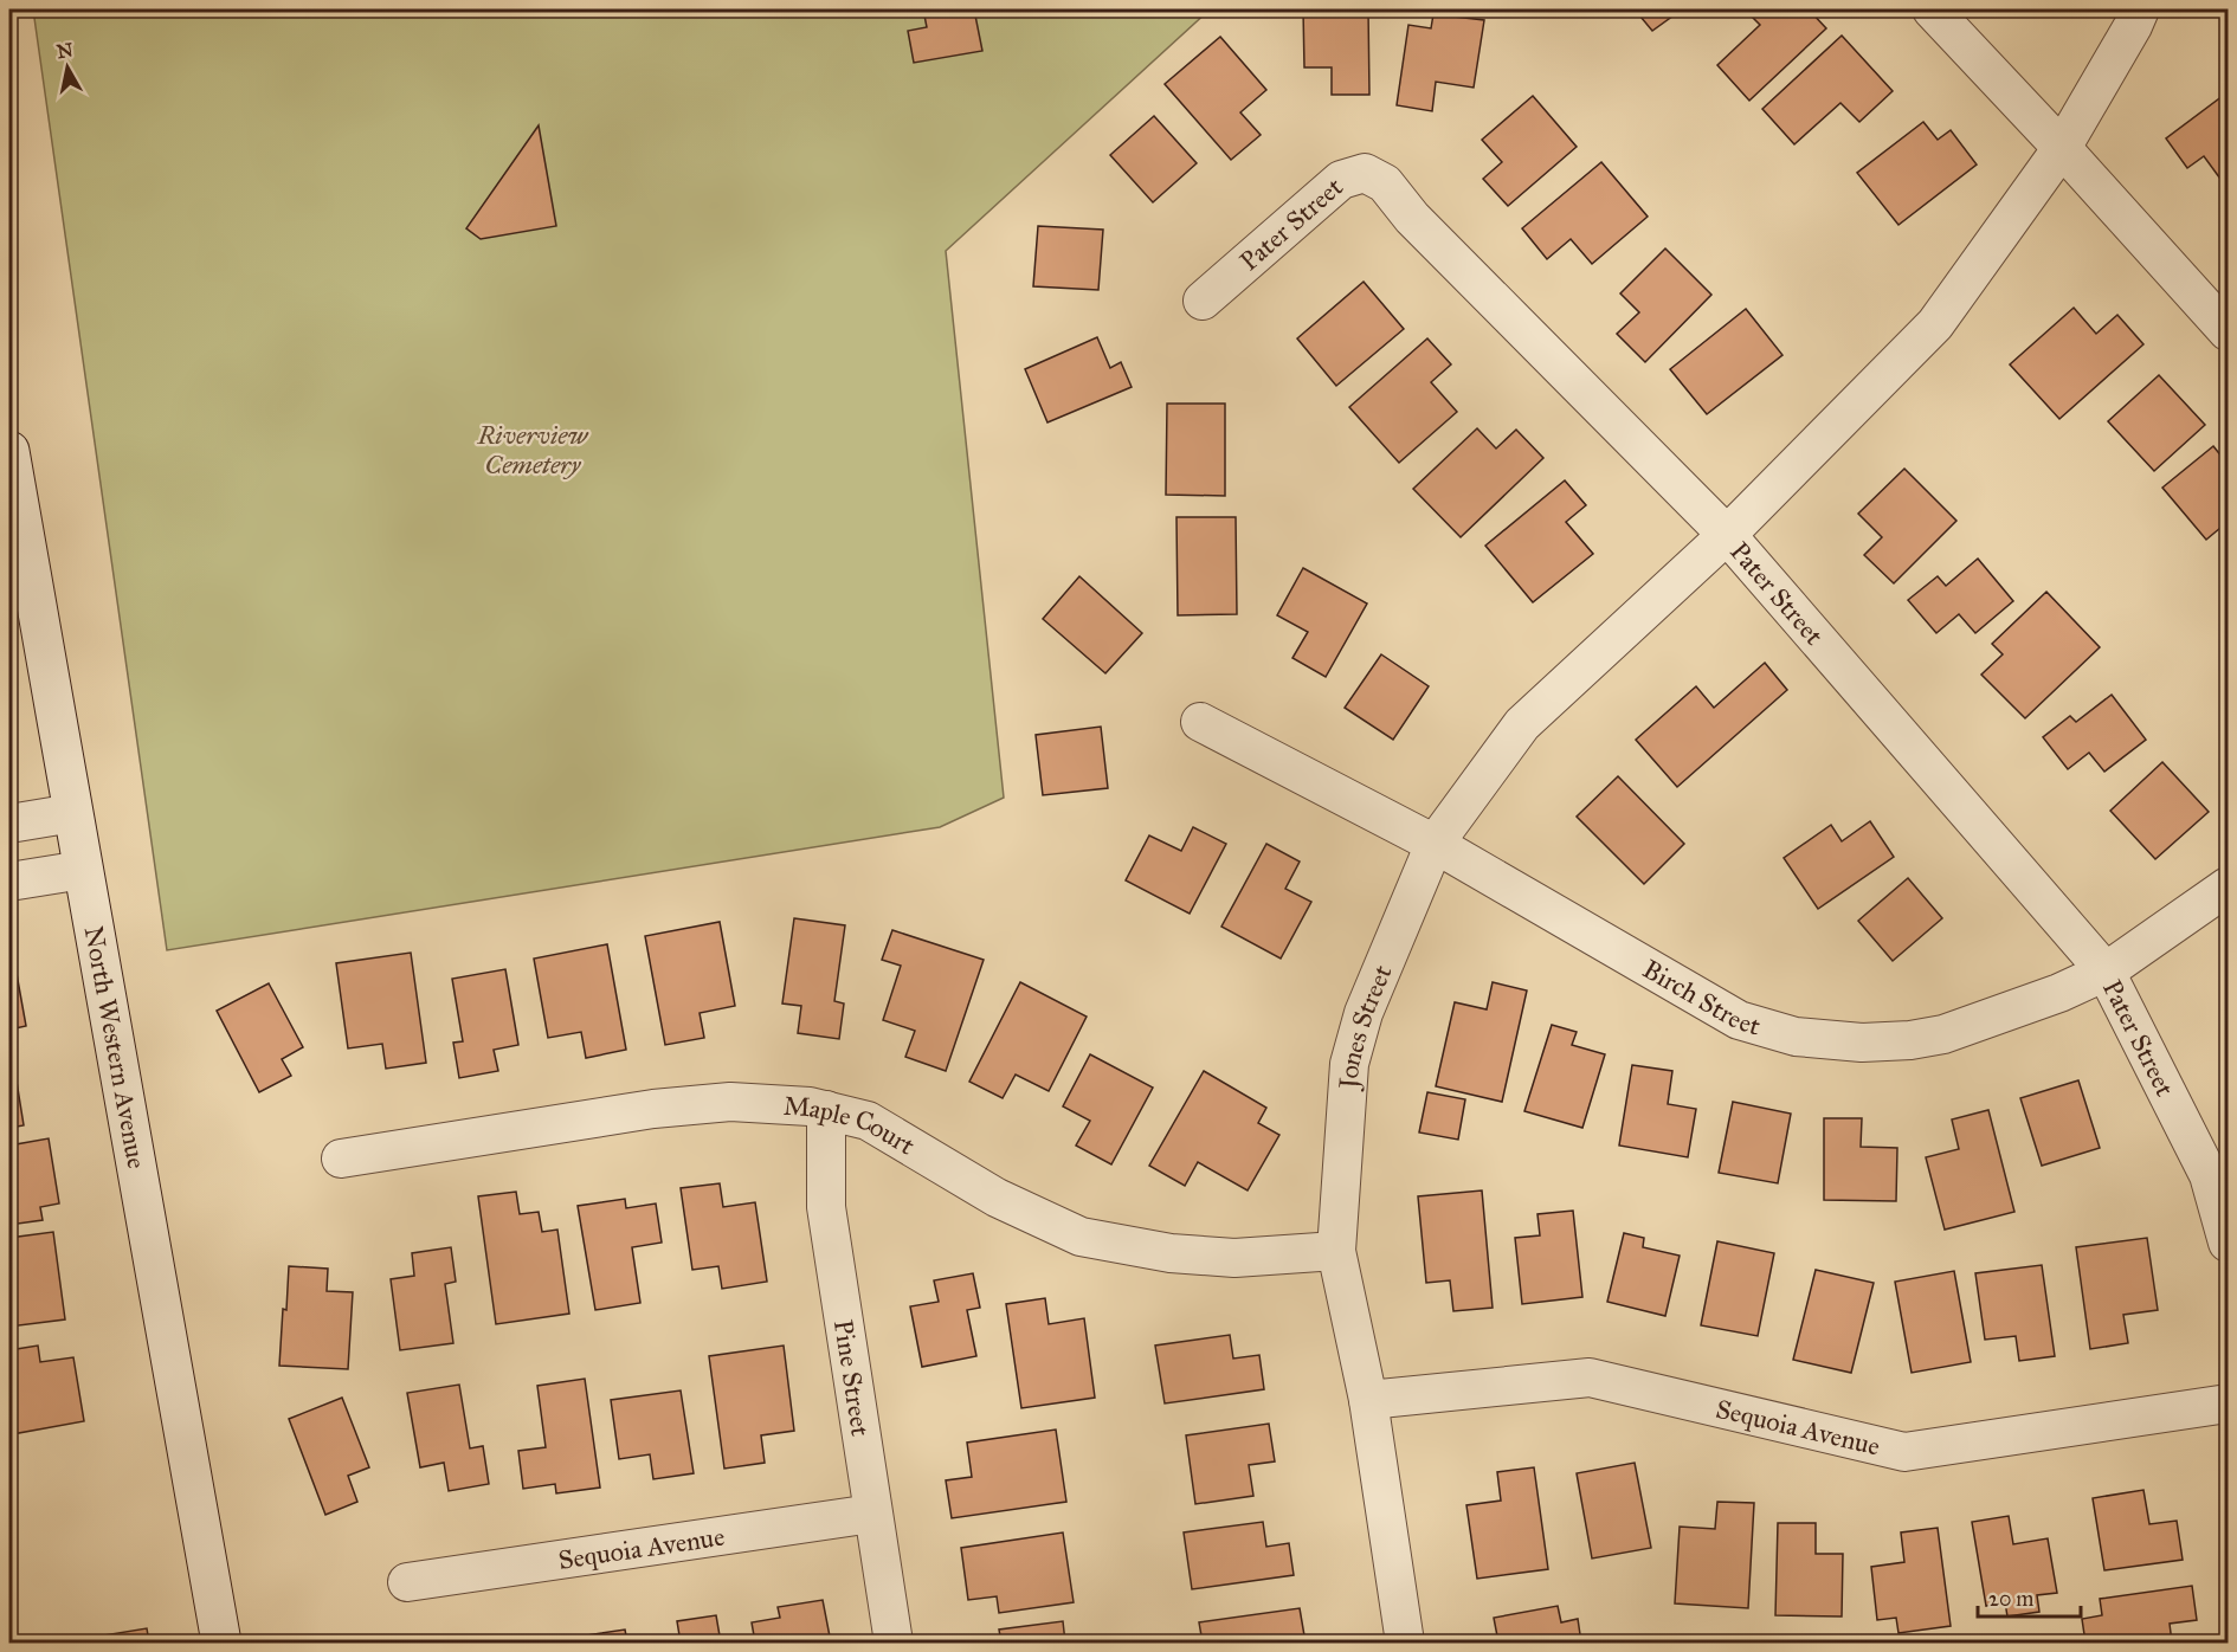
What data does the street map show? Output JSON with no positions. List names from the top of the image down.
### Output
{
  "streets": {
    "main road": ["North Western Avenue"],
    "street": [
      "Pater Street",
      "Birch Street",
      "Jones Street",
      "Maple Court",
      "Pine Street",
      "Sequoia Avenue"
    ]
  },
  "crossings": [
    ["Pater Street", "Birch Street"],
    ["Pater Street", "Jones Street"],
    ["Birch Street", "Jones Street"],
    ["Jones Street", "Maple Court"],
    ["Jones Street", "Sequoia Avenue"],
    ["Maple Court", "Pine Street"],
    ["Pine Street", "Sequoia Avenue"]
  ],
  "parks": ["Riverview Cemetery"],
  "scale_bar": "20 m",
  "north": "top"
}
